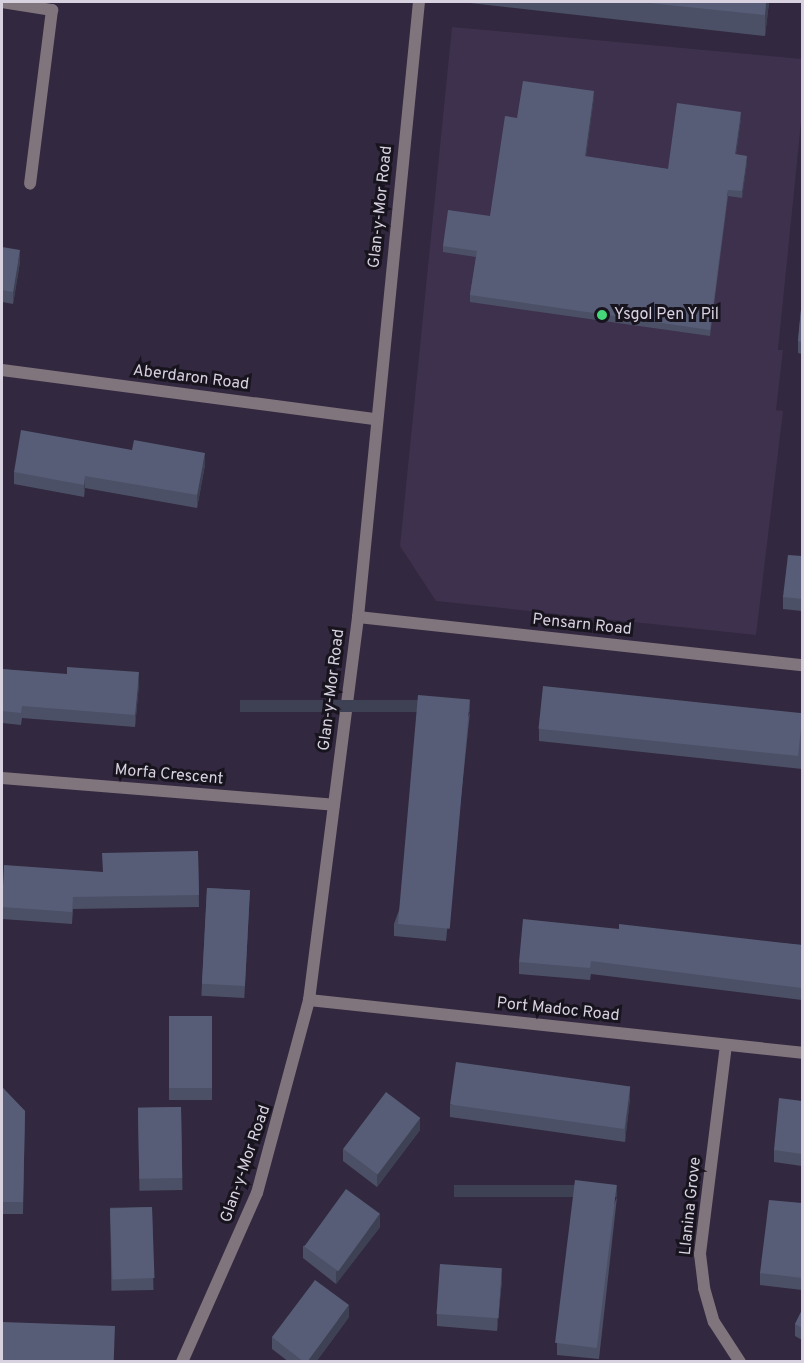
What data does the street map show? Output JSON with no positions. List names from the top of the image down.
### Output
{
  "streets": {
    "street": [
      "Glan-y-Mor Road",
      "Aberdaron Road",
      "Pensarn Road",
      "Morfa Crescent",
      "Port Madoc Road",
      "Llanina Grove"
    ]
  },
  "crossings": [
    ["Glan-y-Mor Road", "Aberdaron Road"],
    ["Glan-y-Mor Road", "Pensarn Road"],
    ["Glan-y-Mor Road", "Morfa Crescent"],
    ["Glan-y-Mor Road", "Port Madoc Road"],
    ["Port Madoc Road", "Llanina Grove"]
  ],
  "places": ["Ysgol Pen Y Pil"]
}
